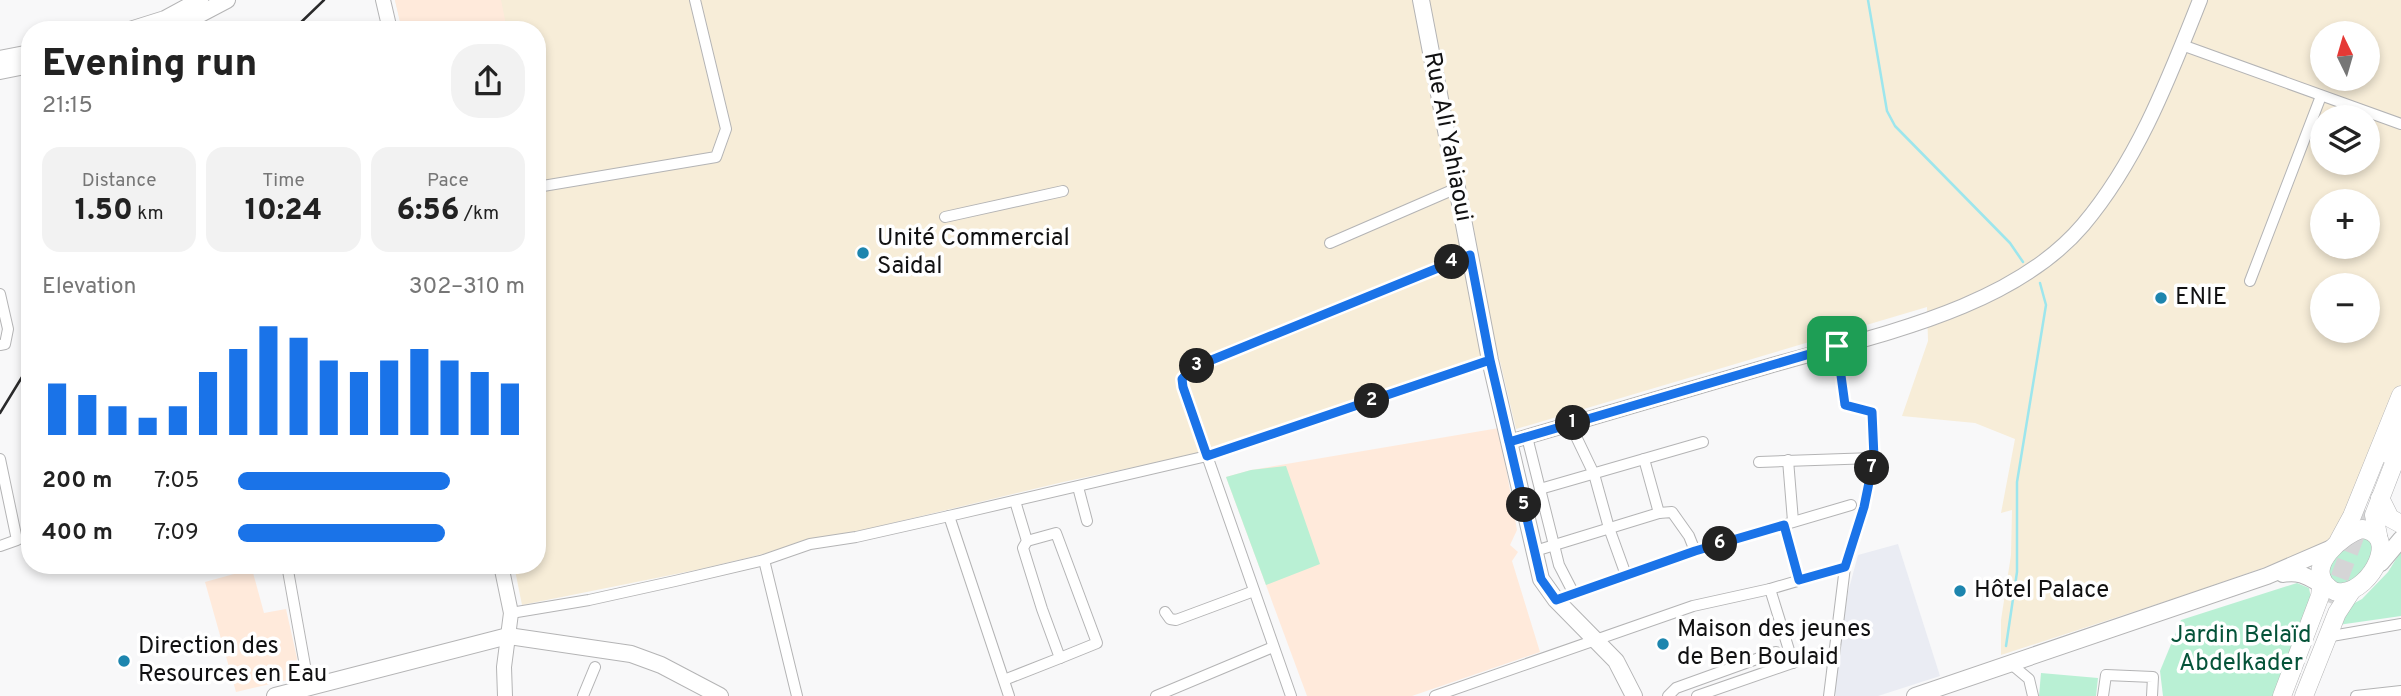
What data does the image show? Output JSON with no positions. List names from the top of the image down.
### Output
{
  "streets": {
    "main road": ["Rue Ali Yahiaoui"]
  },
  "parks": ["Jardin Belaïd Abdelkader"],
  "places": [
    "Unité Commercial Saidal",
    "ENIE",
    "Hôtel Palace",
    "Maison des jeunes de Ben Boulaid",
    "Direction des Resources en Eau"
  ],
  "north": "top",
  "page": {
    "map_buttons": ["+", "−"],
    "heading": ["Evening run", "21:15"],
    "stats": [
      ["Distance", "1.50 km"],
      ["Time", "10:24"],
      ["Pace", "6:56 /km"]
    ],
    "pins": [
      "4",
      "3",
      "2",
      "1",
      "7",
      "5",
      "6"
    ],
    "chart": ["Elevation", "302–310 m"],
    "list": [
      {
        "name": "200 m",
        "note": "7:05"
      },
      {
        "name": "400 m",
        "note": "7:09"
      }
    ]
  }
}
